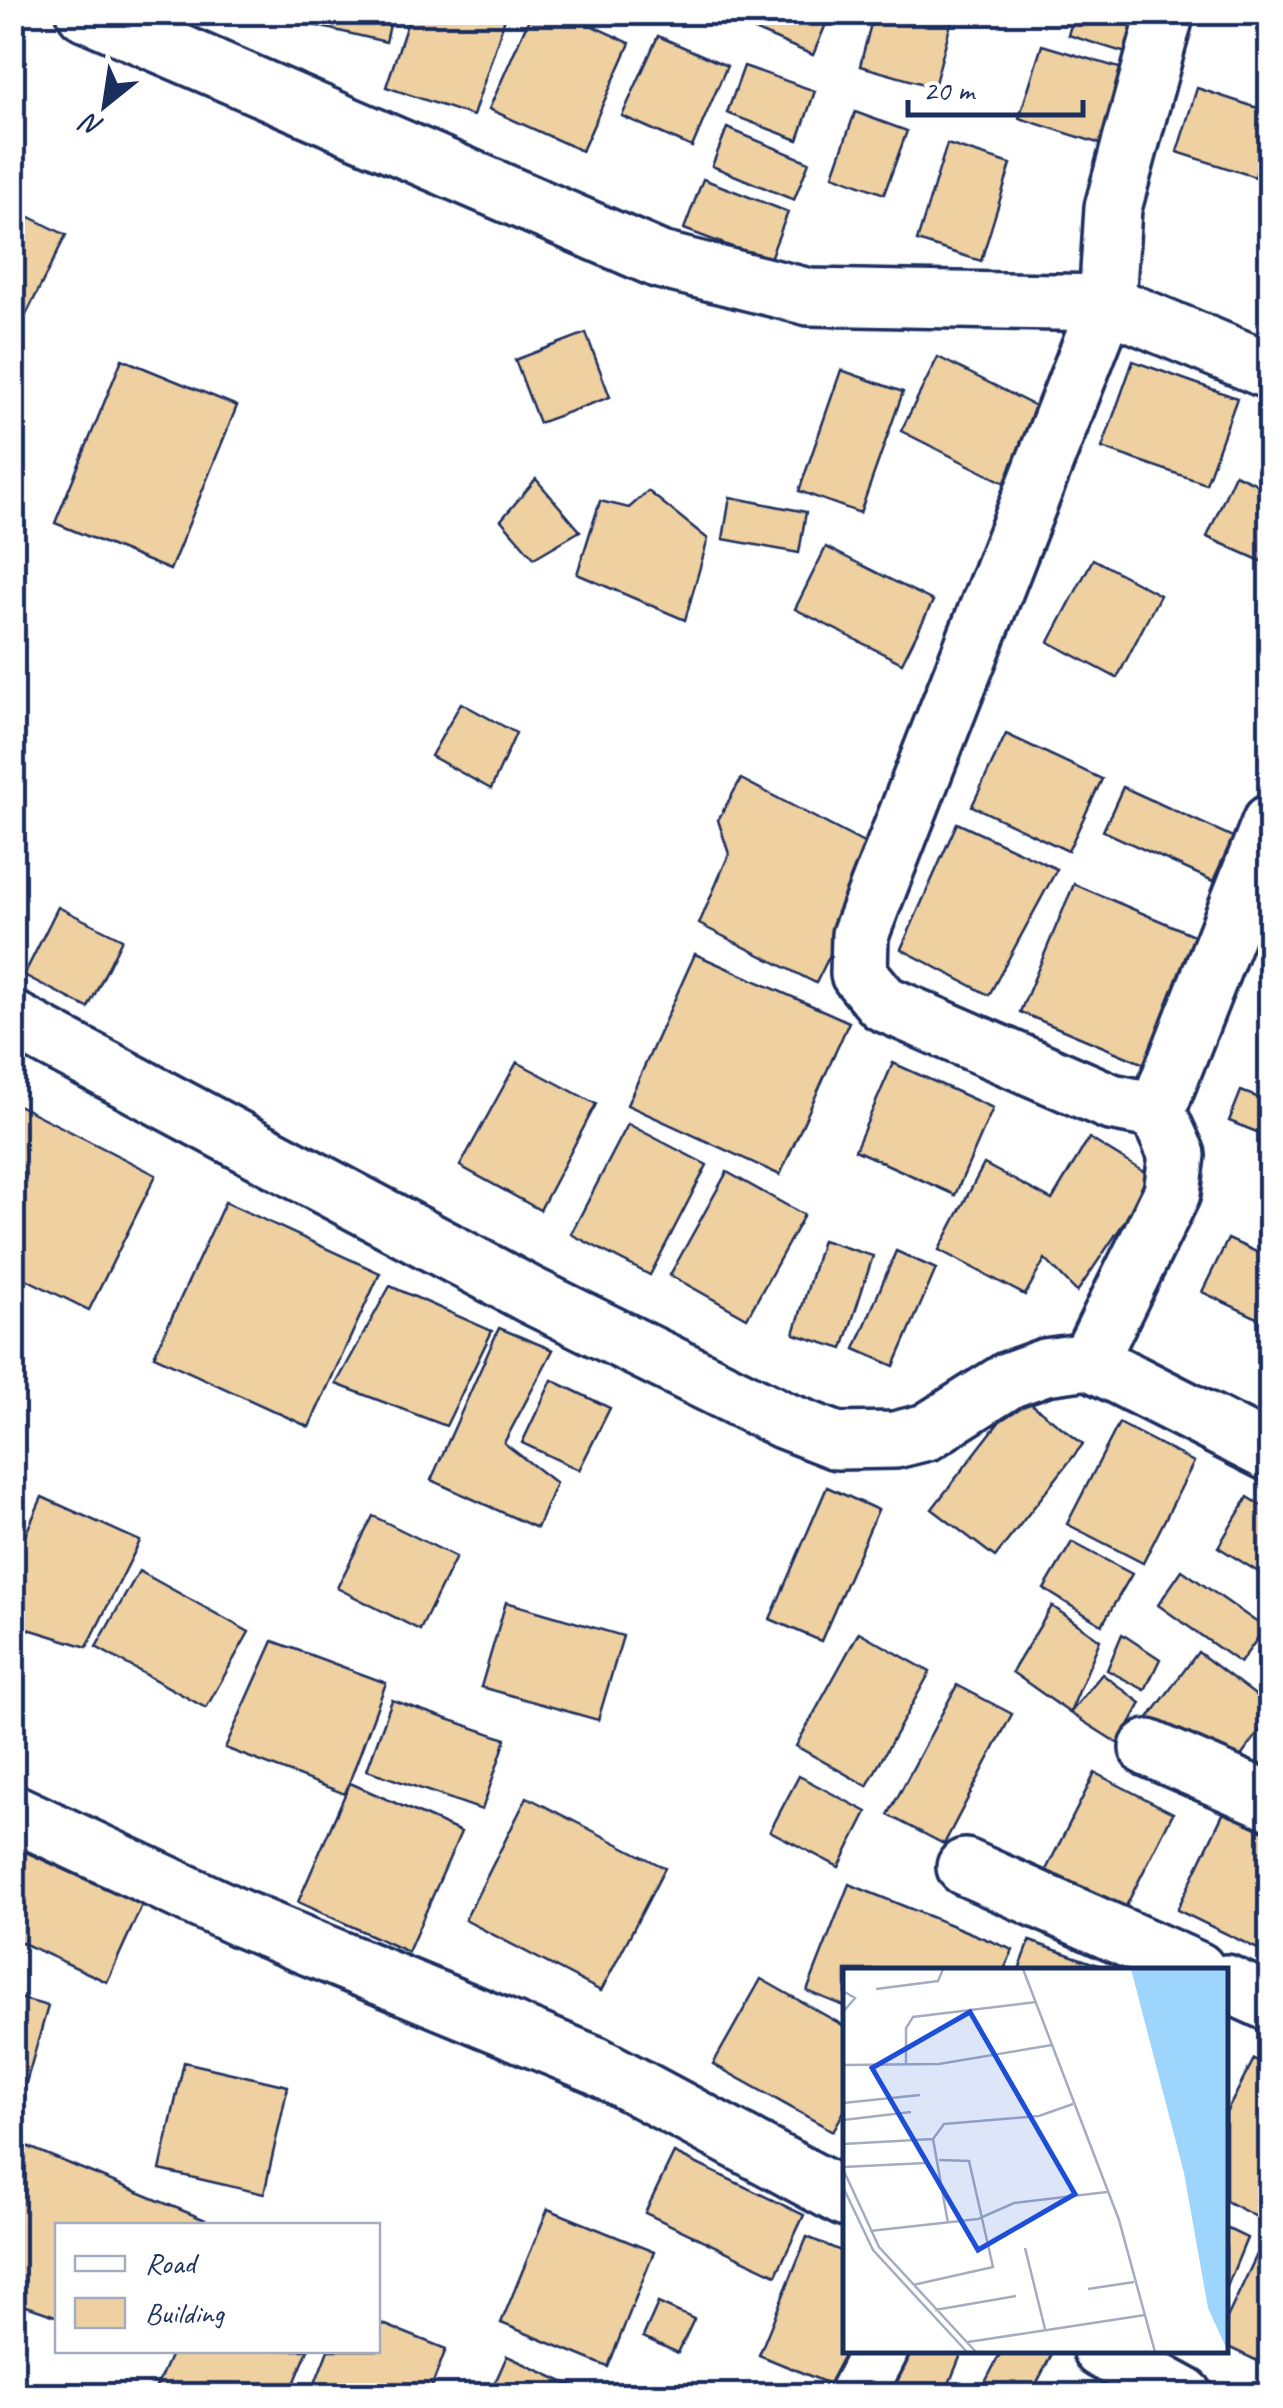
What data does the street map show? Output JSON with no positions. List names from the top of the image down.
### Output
{
  "legend": ["Road", "Building"],
  "scale_bar": "20 m",
  "north": "bottom left"
}
